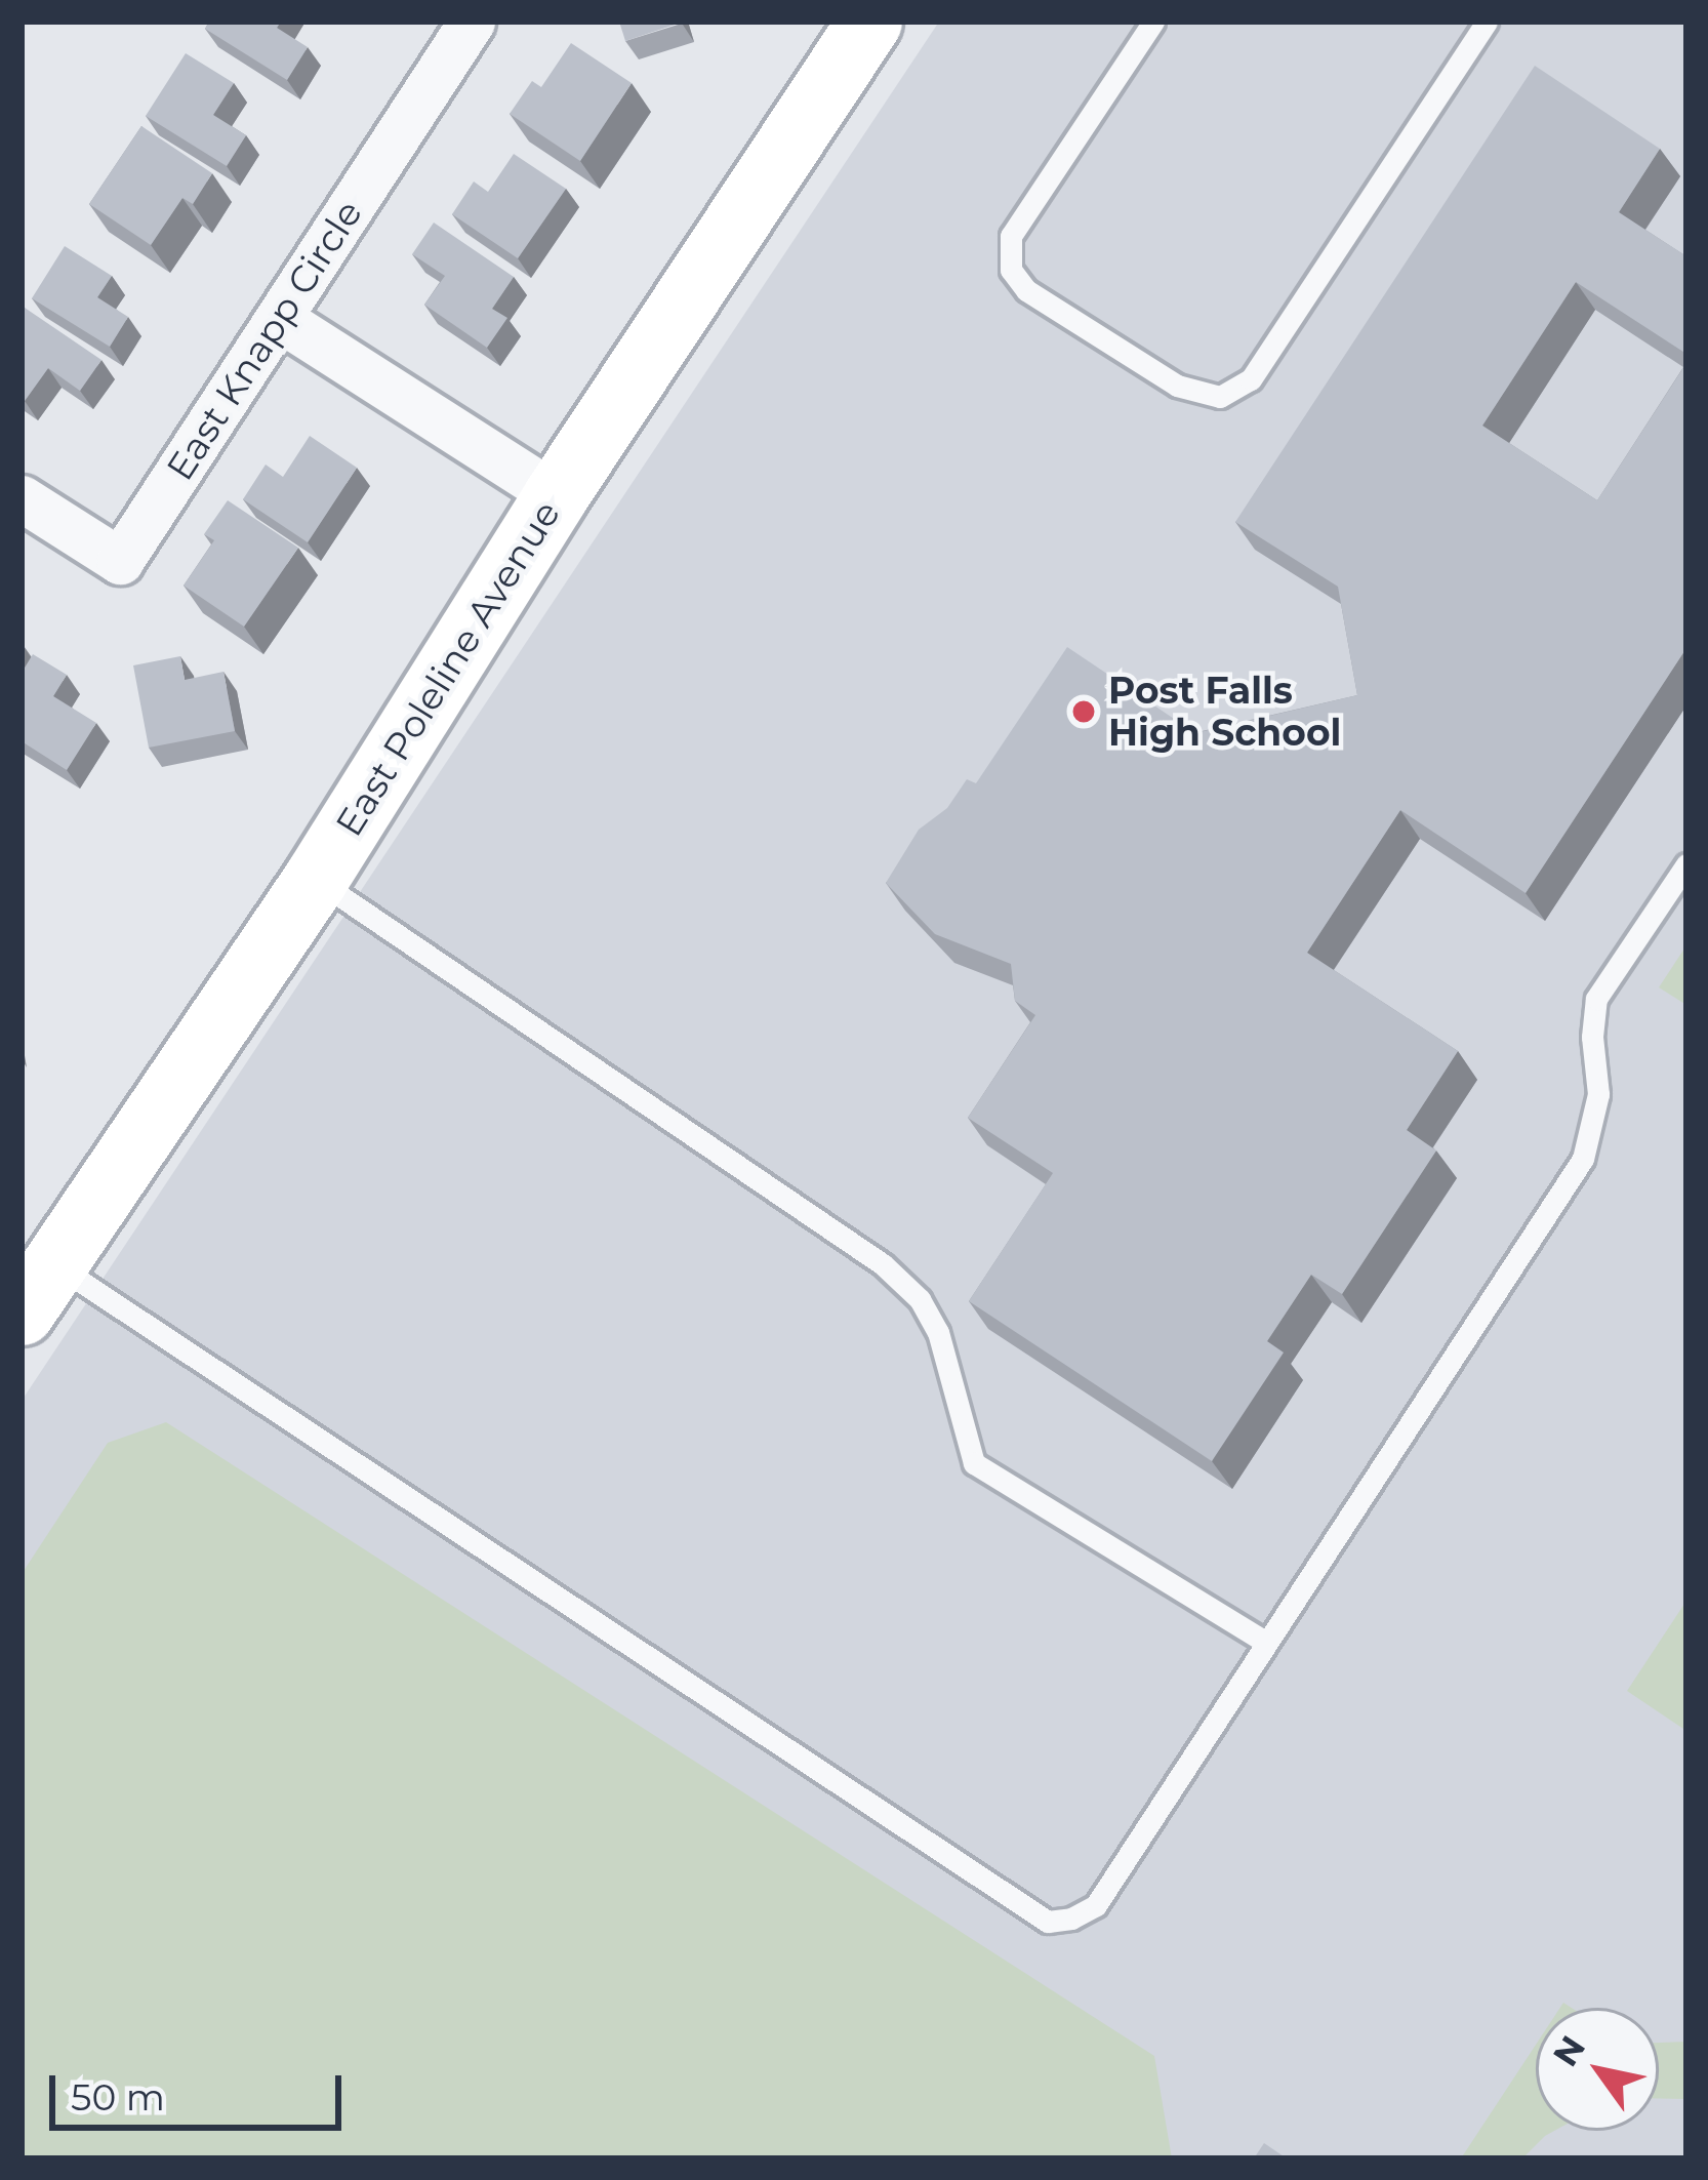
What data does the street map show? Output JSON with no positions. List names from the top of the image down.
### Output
{
  "streets": {
    "main road": ["East Poleline Avenue"],
    "street": ["East Knapp Circle"]
  },
  "places": ["Post Falls High School"],
  "scale_bar": "50 m",
  "north": "top left"
}
